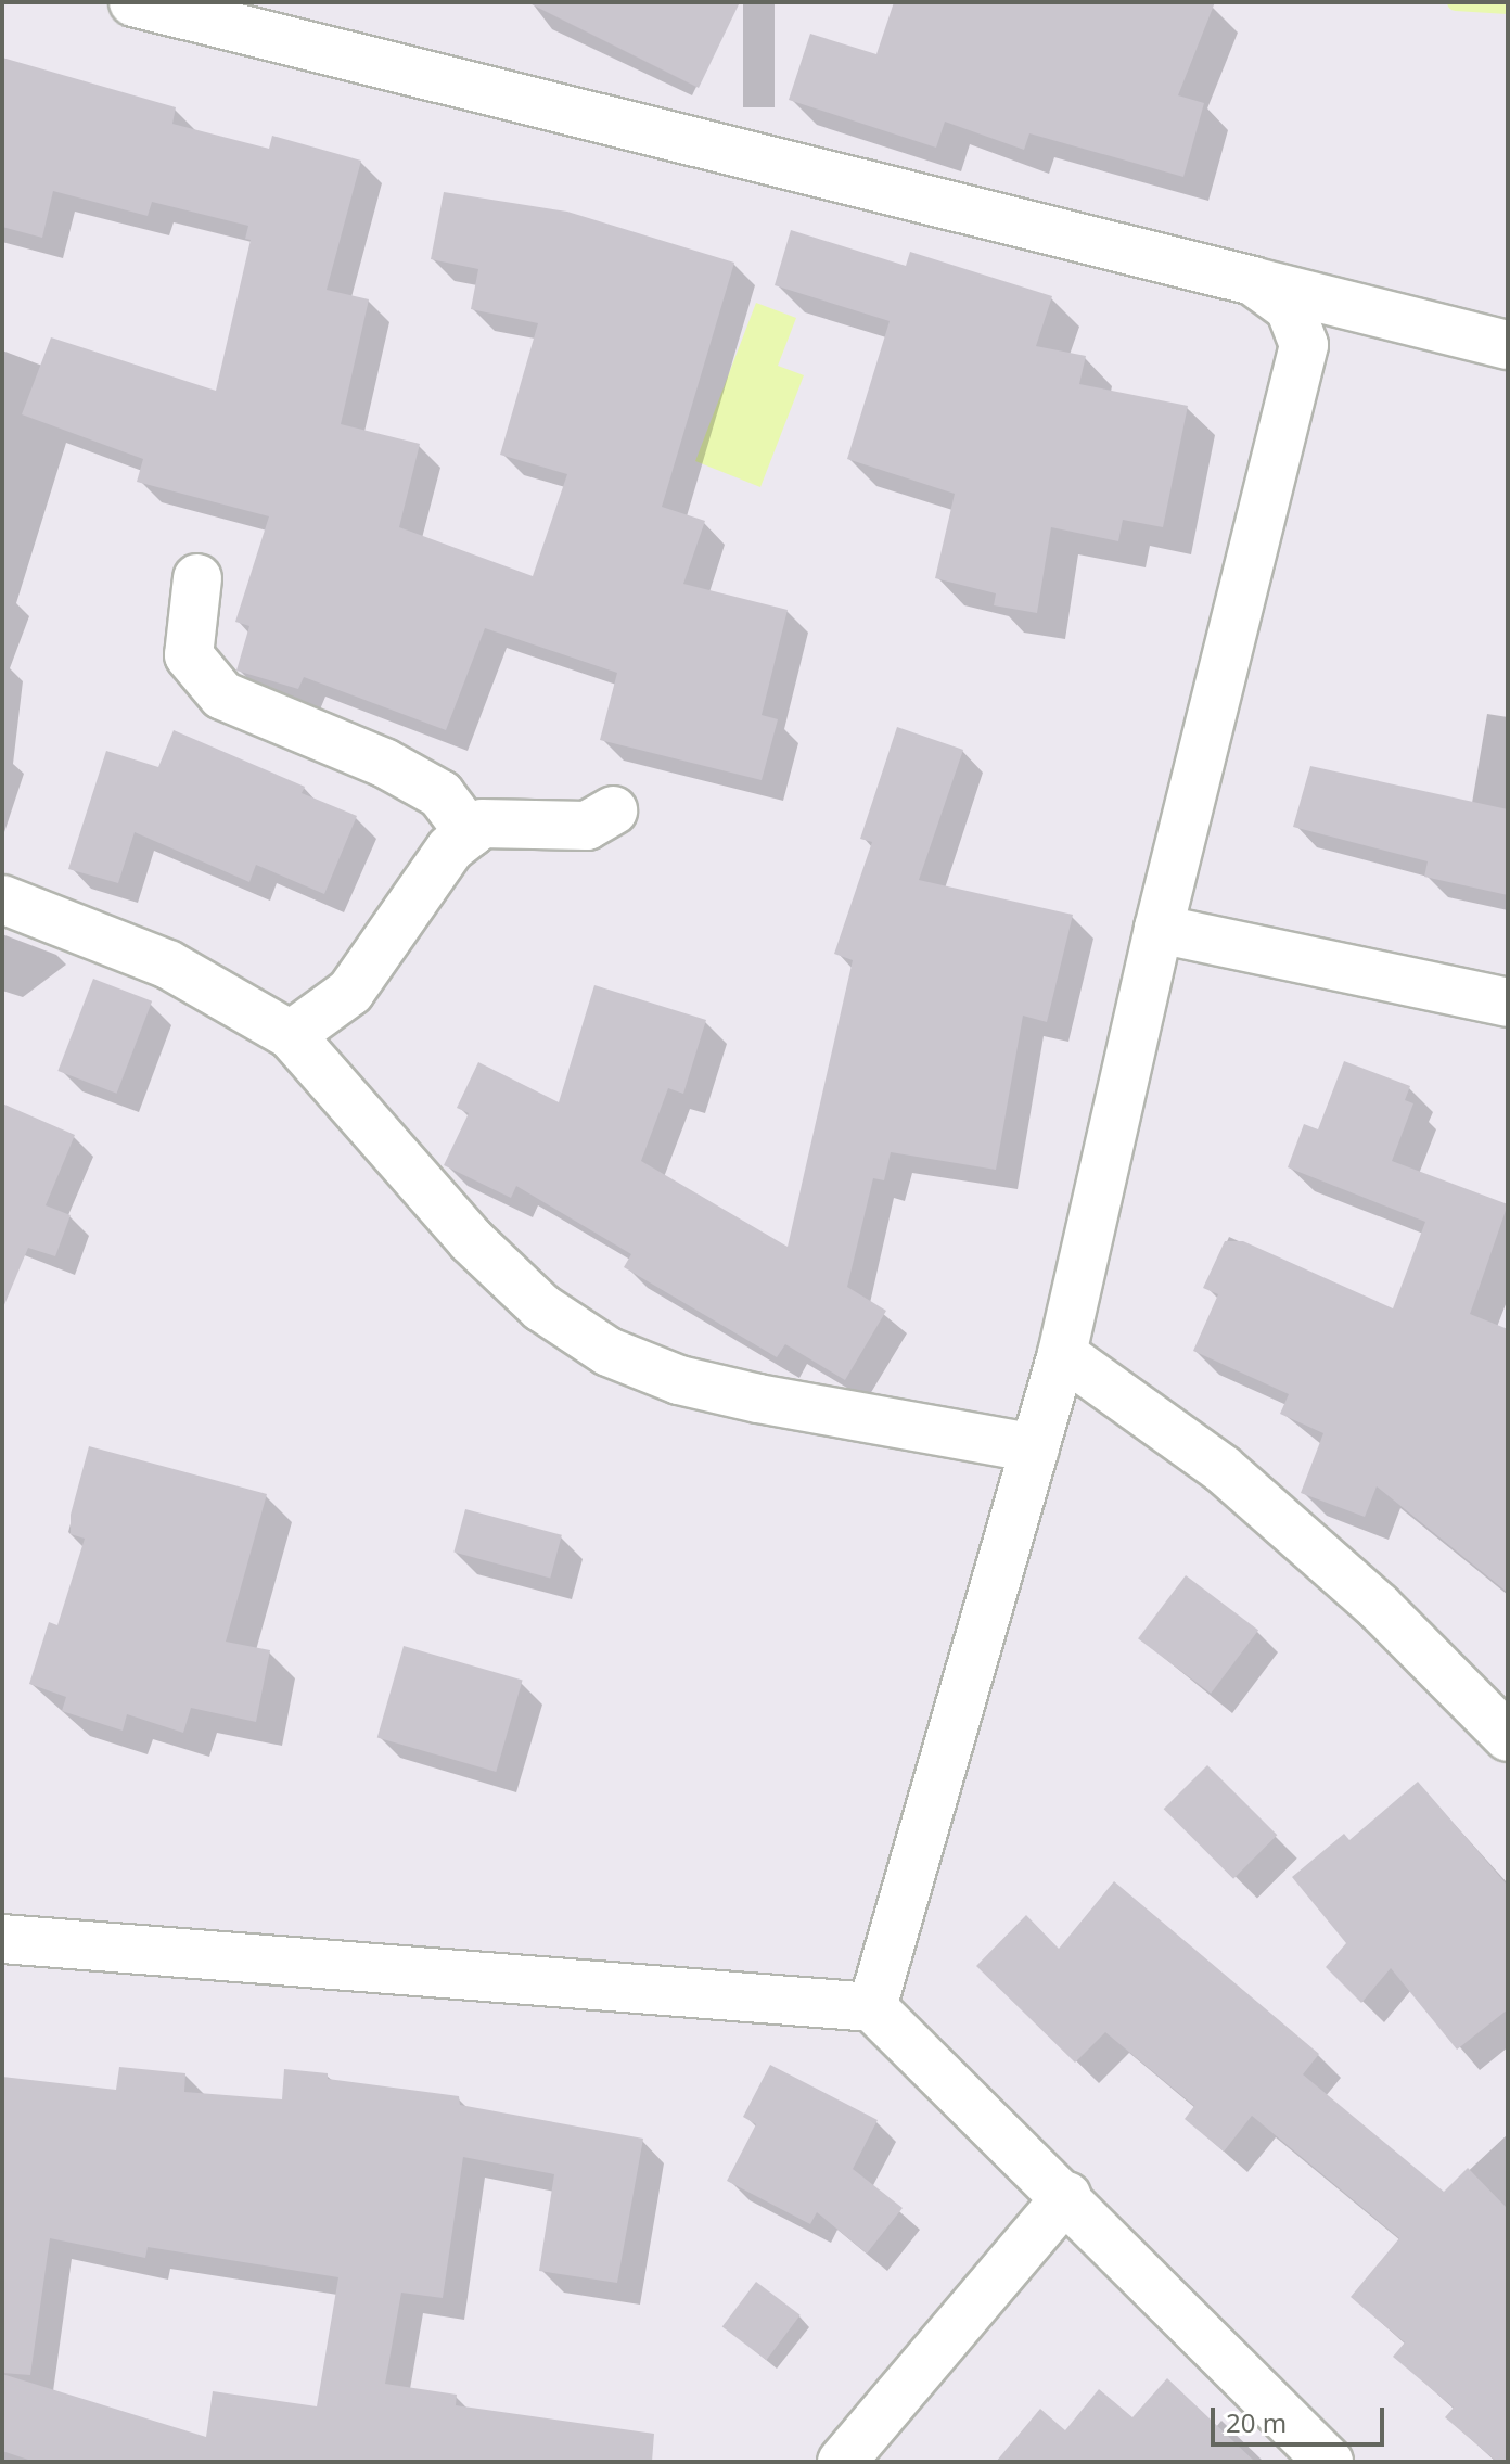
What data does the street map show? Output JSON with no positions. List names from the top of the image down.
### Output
{
  "scale_bar": "20 m"
}
